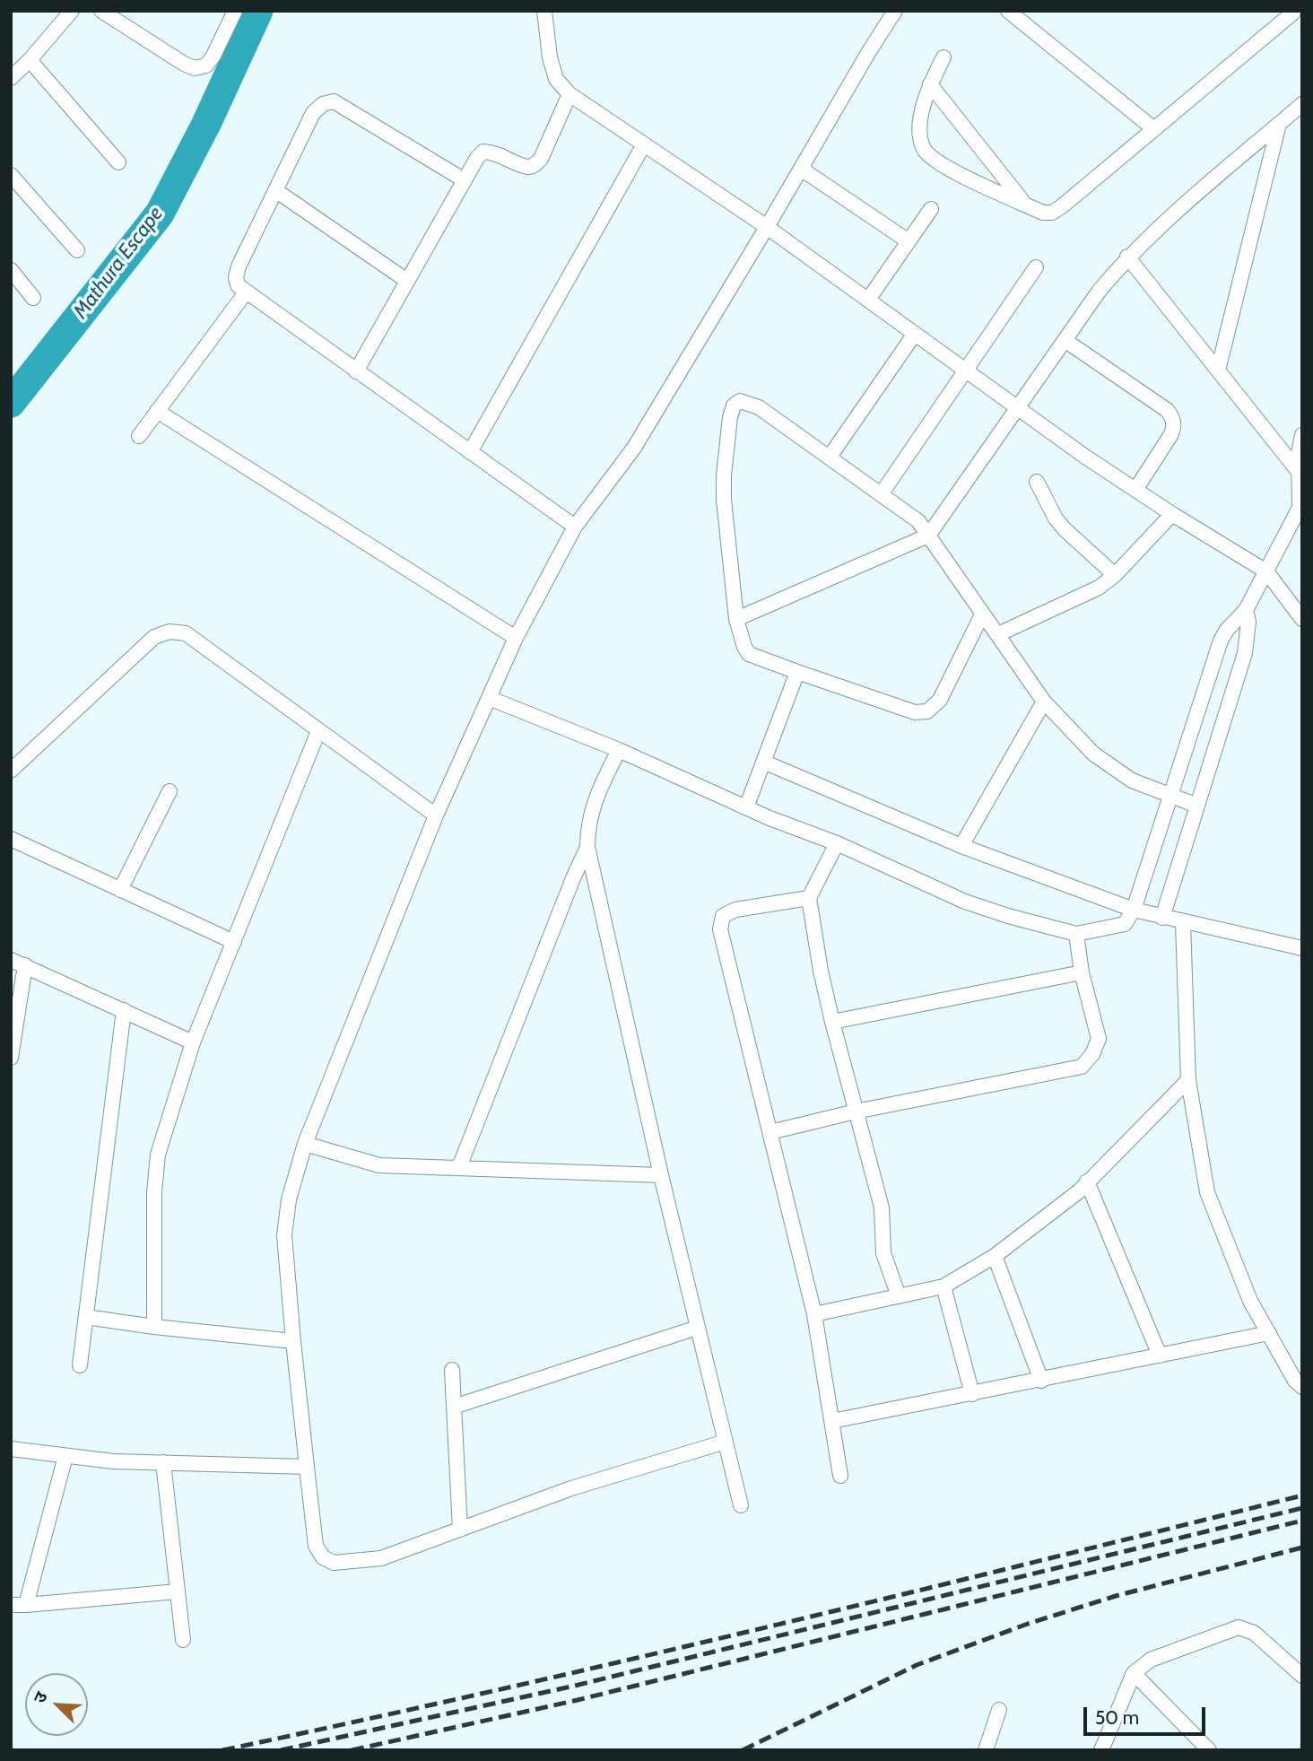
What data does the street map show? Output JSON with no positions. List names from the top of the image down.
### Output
{
  "water": ["Mathura Escape"],
  "scale_bar": "50 m",
  "north": "top left"
}
